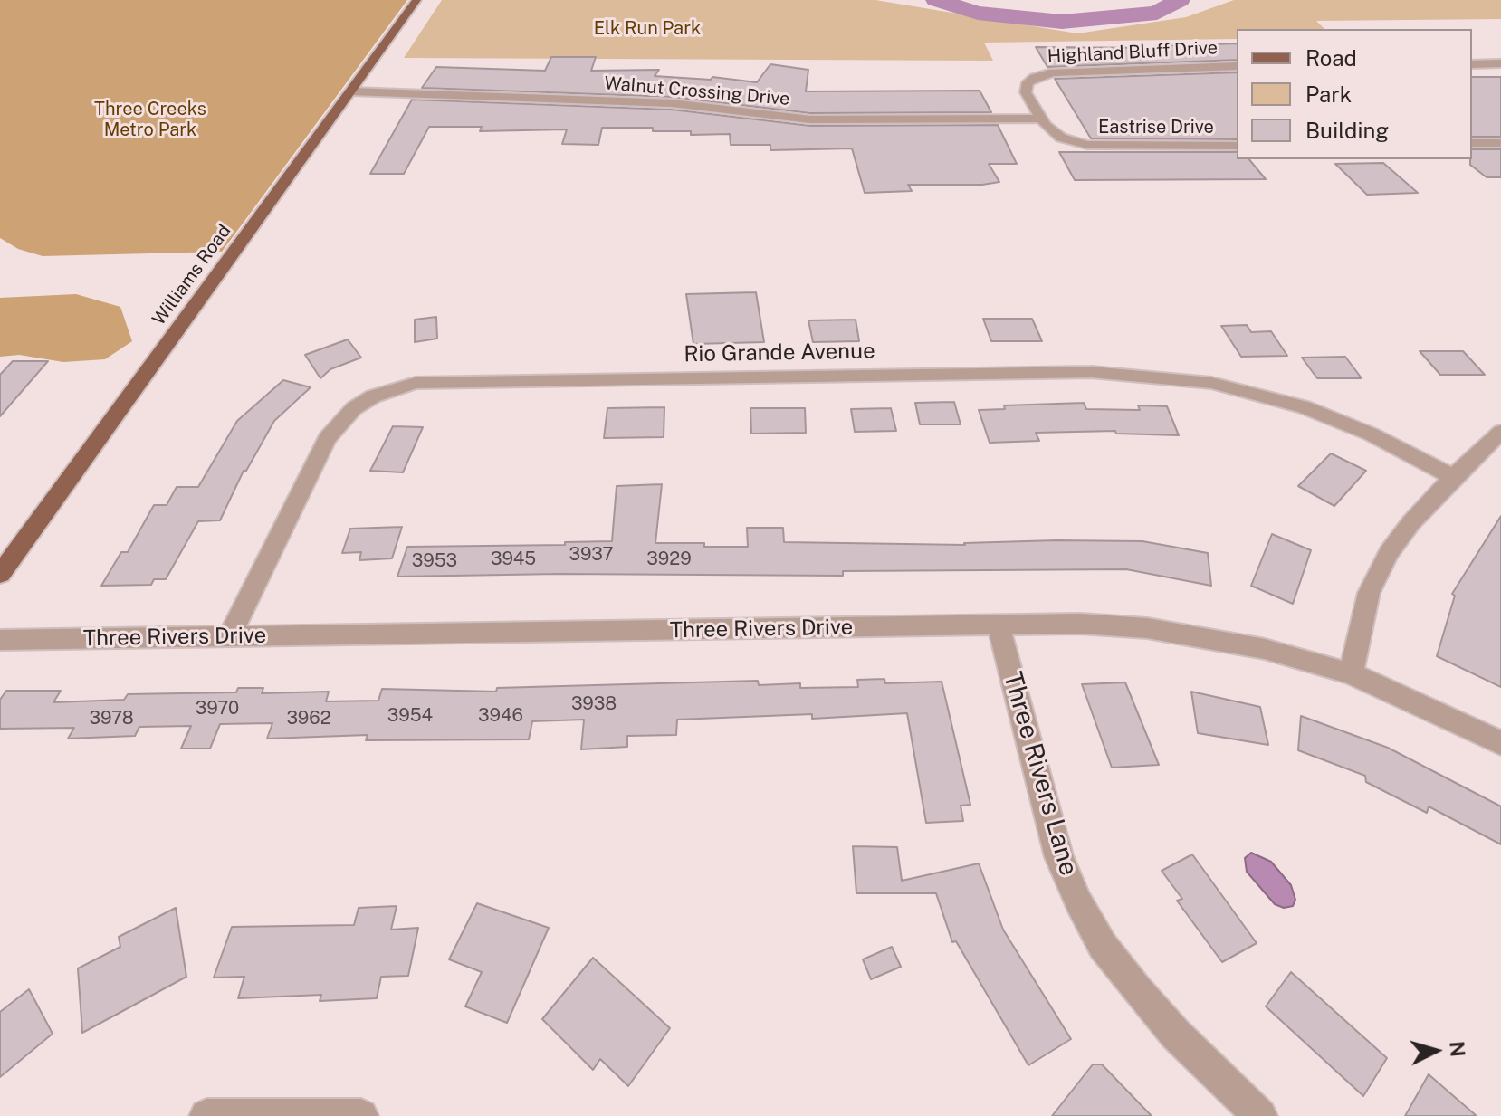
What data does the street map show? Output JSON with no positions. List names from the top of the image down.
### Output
{
  "streets": {
    "main road": ["Williams Road"],
    "street": [
      "Highland Bluff Drive",
      "Walnut Crossing Drive",
      "Eastrise Drive",
      "Rio Grande Avenue",
      "Three Rivers Drive",
      "Three Rivers Lane"
    ]
  },
  "crossings": [
    ["Highland Bluff Drive", "Walnut Crossing Drive"],
    ["Highland Bluff Drive", "Eastrise Drive"],
    ["Walnut Crossing Drive", "Eastrise Drive"],
    ["Walnut Crossing Drive", "Williams Road"],
    ["Rio Grande Avenue", "Three Rivers Drive"],
    ["Three Rivers Drive", "Three Rivers Lane"]
  ],
  "parks": ["Elk Run Park", "Three Creeks Metro Park"],
  "house_numbers": [
    "3937",
    "3945",
    "3929",
    "3953",
    "3938",
    "3970",
    "3954",
    "3946",
    "3978",
    "3962"
  ],
  "legend": ["Road", "Park", "Building"],
  "north": "right"
}
